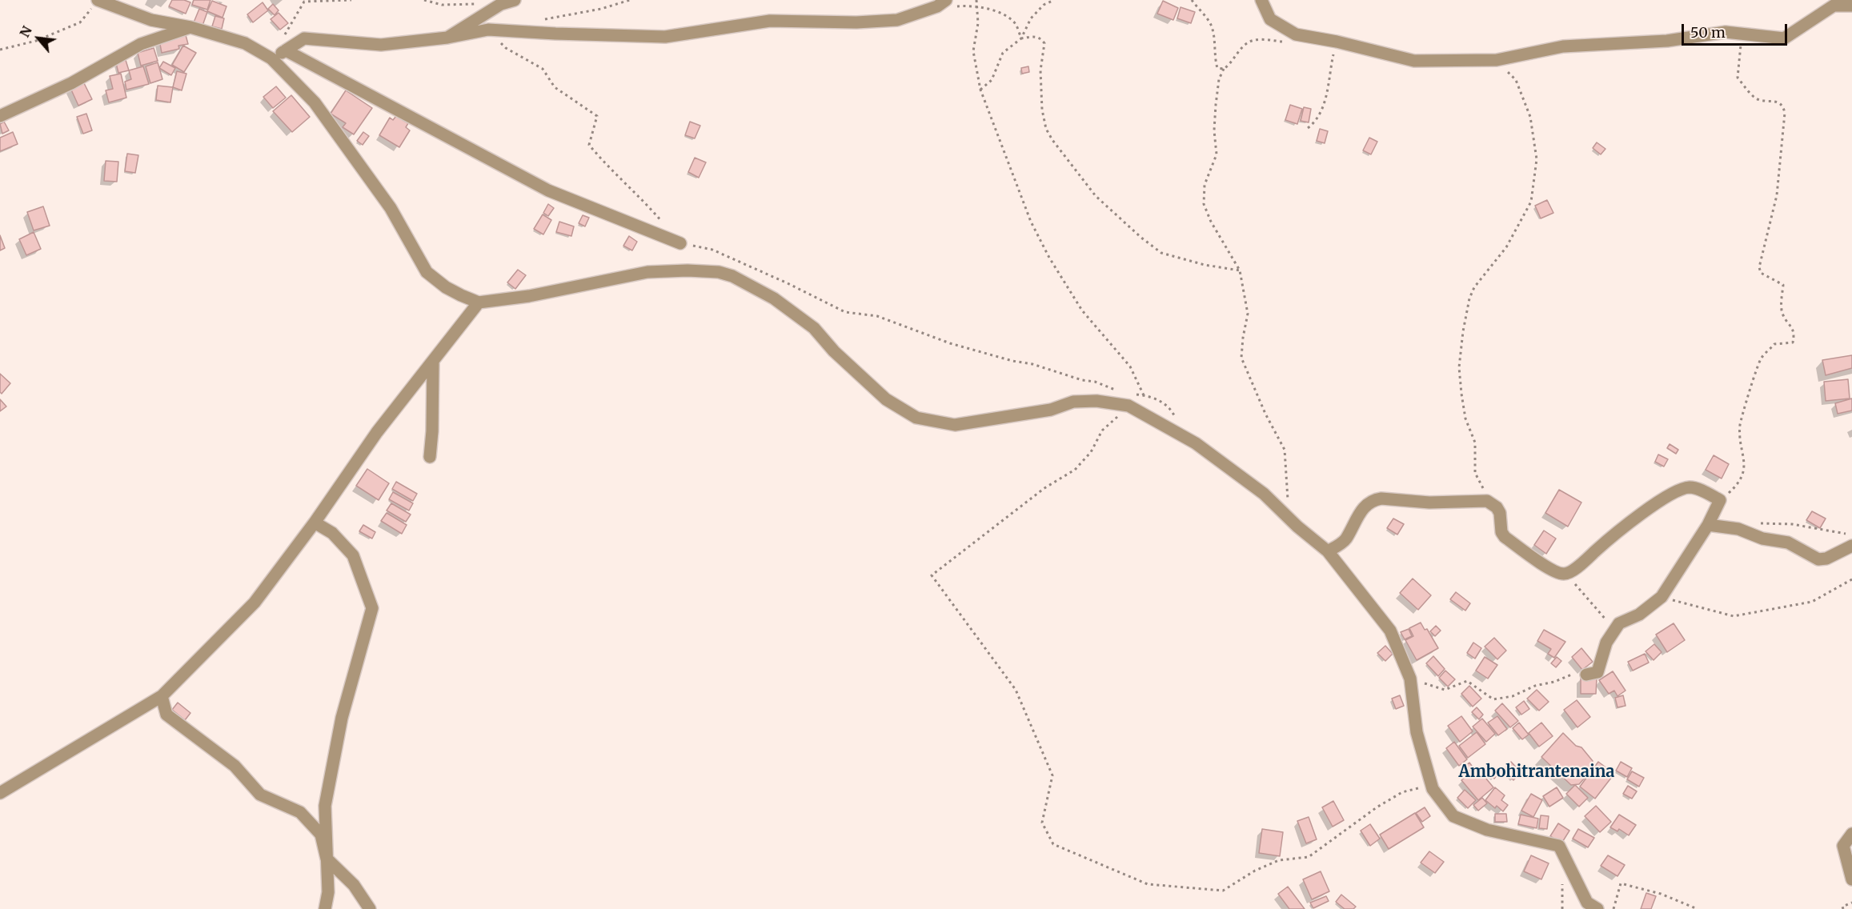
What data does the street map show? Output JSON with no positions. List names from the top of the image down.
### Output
{
  "districts": ["Ambohitrantenaina"],
  "scale_bar": "50 m",
  "north": "top left"
}
